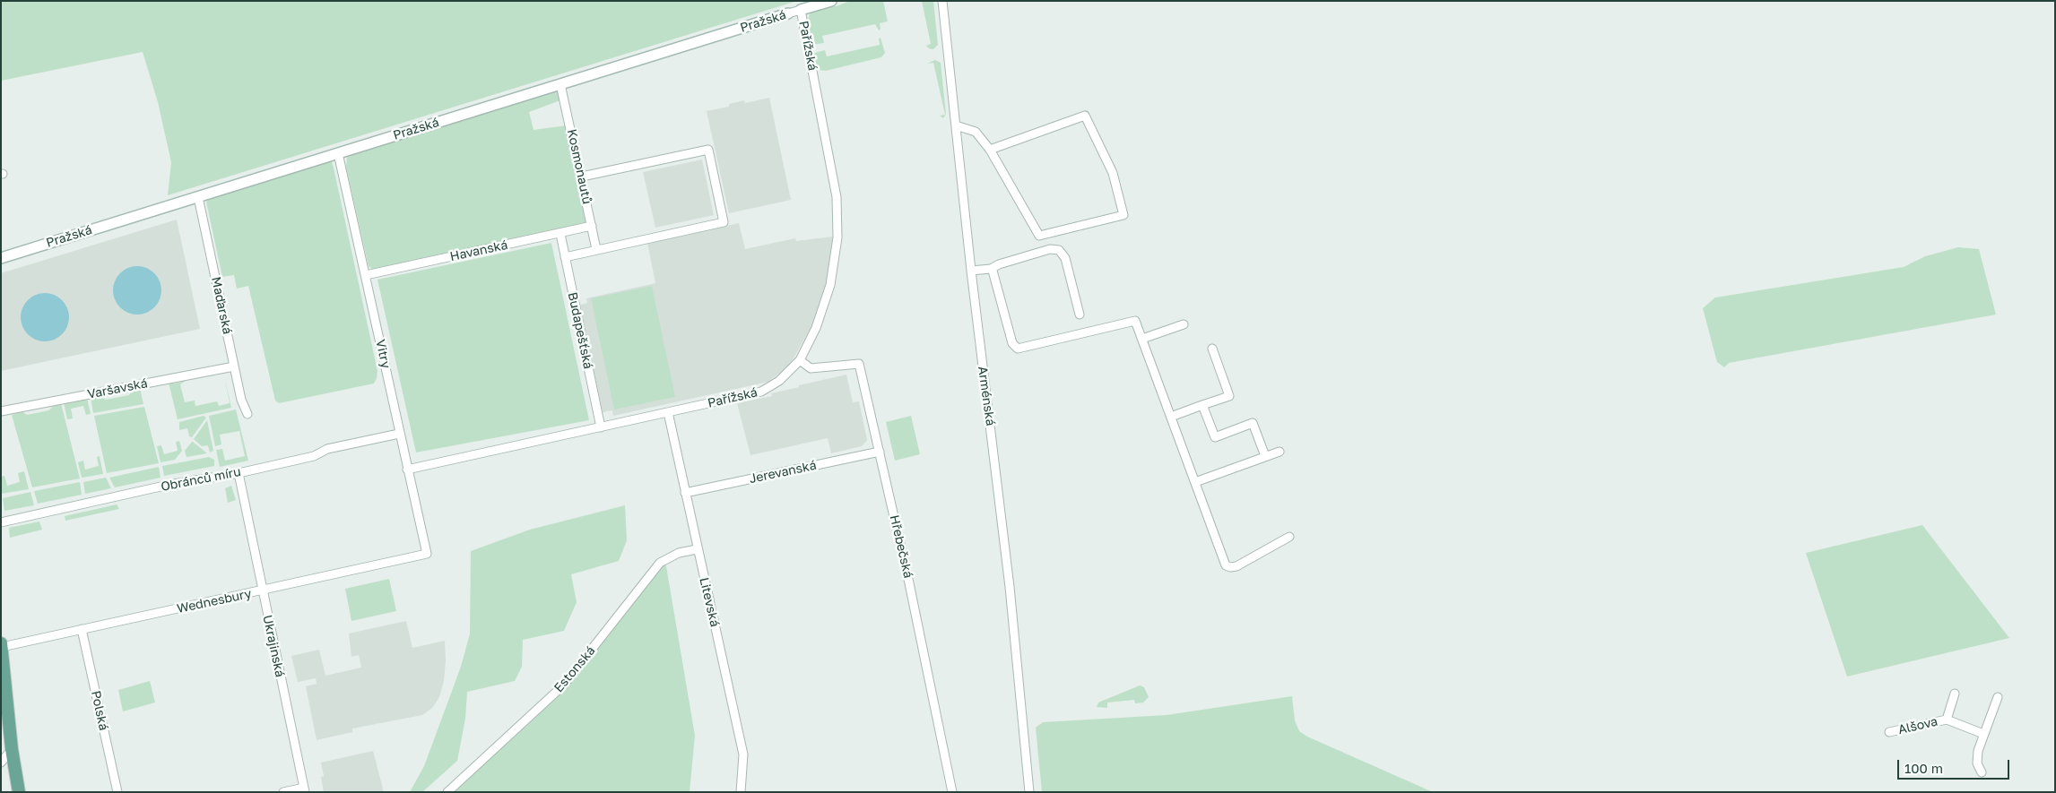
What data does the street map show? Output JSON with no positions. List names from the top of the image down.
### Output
{
  "streets": {
    "street": [
      "Pražská",
      "Pařížská",
      "Kosmonautů",
      "Havanská",
      "Maďarská",
      "Budapešťská",
      "Vitry",
      "Varšavská",
      "Arménská",
      "Jerevanská",
      "Obránců míru",
      "Hřebečská",
      "Wednesbury",
      "Litevská",
      "Ukrajinská",
      "Estonská",
      "Polská",
      "Alšova"
    ]
  },
  "crossings": [
    ["Pražská", "Pařížská"],
    ["Pražská", "Kosmonautů"],
    ["Pražská", "Maďarská"],
    ["Pražská", "Vitry"],
    ["Pařížská", "Budapešťská"],
    ["Pařížská", "Vitry"],
    ["Pařížská", "Hřebečská"],
    ["Pařížská", "Litevská"],
    ["Kosmonautů", "Havanská"],
    ["Havanská", "Budapešťská"],
    ["Havanská", "Vitry"],
    ["Maďarská", "Varšavská"],
    ["Vitry", "Obránců míru"],
    ["Vitry", "Wednesbury"],
    ["Jerevanská", "Hřebečská"],
    ["Jerevanská", "Litevská"],
    ["Obránců míru", "Ukrajinská"],
    ["Wednesbury", "Ukrajinská"],
    ["Wednesbury", "Polská"],
    ["Litevská", "Estonská"]
  ],
  "scale_bar": "100 m"
}
